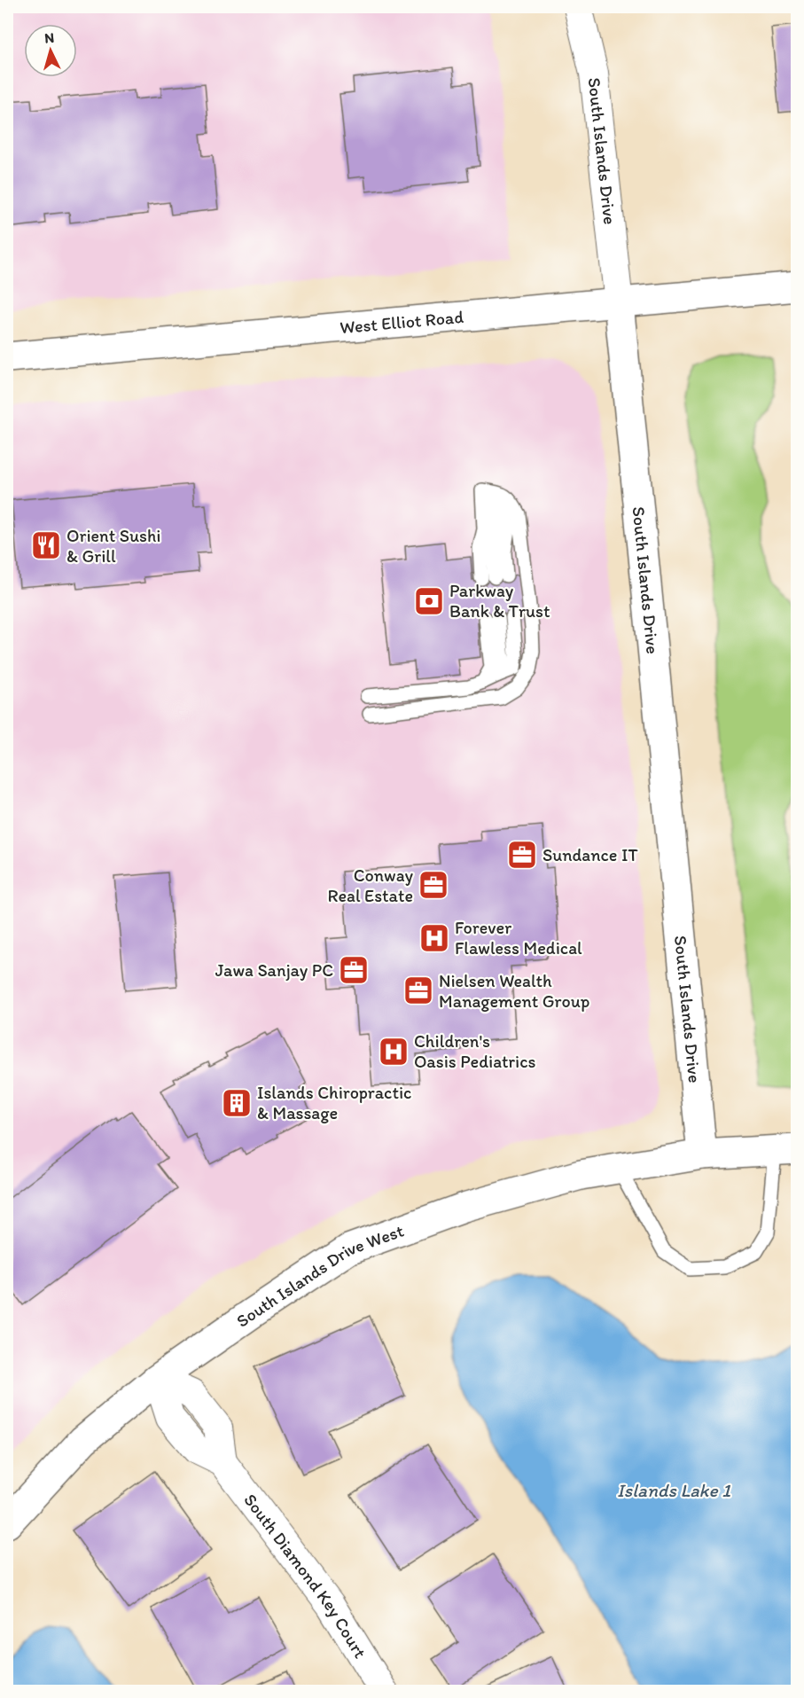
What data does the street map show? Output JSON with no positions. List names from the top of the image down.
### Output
{
  "streets": {
    "street": [
      "South Islands Drive",
      "West Elliot Road",
      "South Islands Drive West",
      "South Diamond Key Court"
    ]
  },
  "crossings": [
    ["South Islands Drive", "West Elliot Road"],
    ["South Islands Drive", "South Islands Drive West"],
    ["South Islands Drive West", "South Diamond Key Court"]
  ],
  "water": ["Islands Lake 1"],
  "places": {
    "restaurant": ["Orient Sushi & Grill"],
    "bank": ["Parkway Bank & Trust"],
    "office": [
      "Sundance IT",
      "Conway Real Estate",
      "Jawa Sanjay PC",
      "Nielsen Wealth Management Group"
    ],
    "hospital": ["Forever Flawless Medical", "Children's Oasis Pediatrics"],
    "building": ["Islands Chiropractic & Massage"]
  },
  "north": "top"
}
